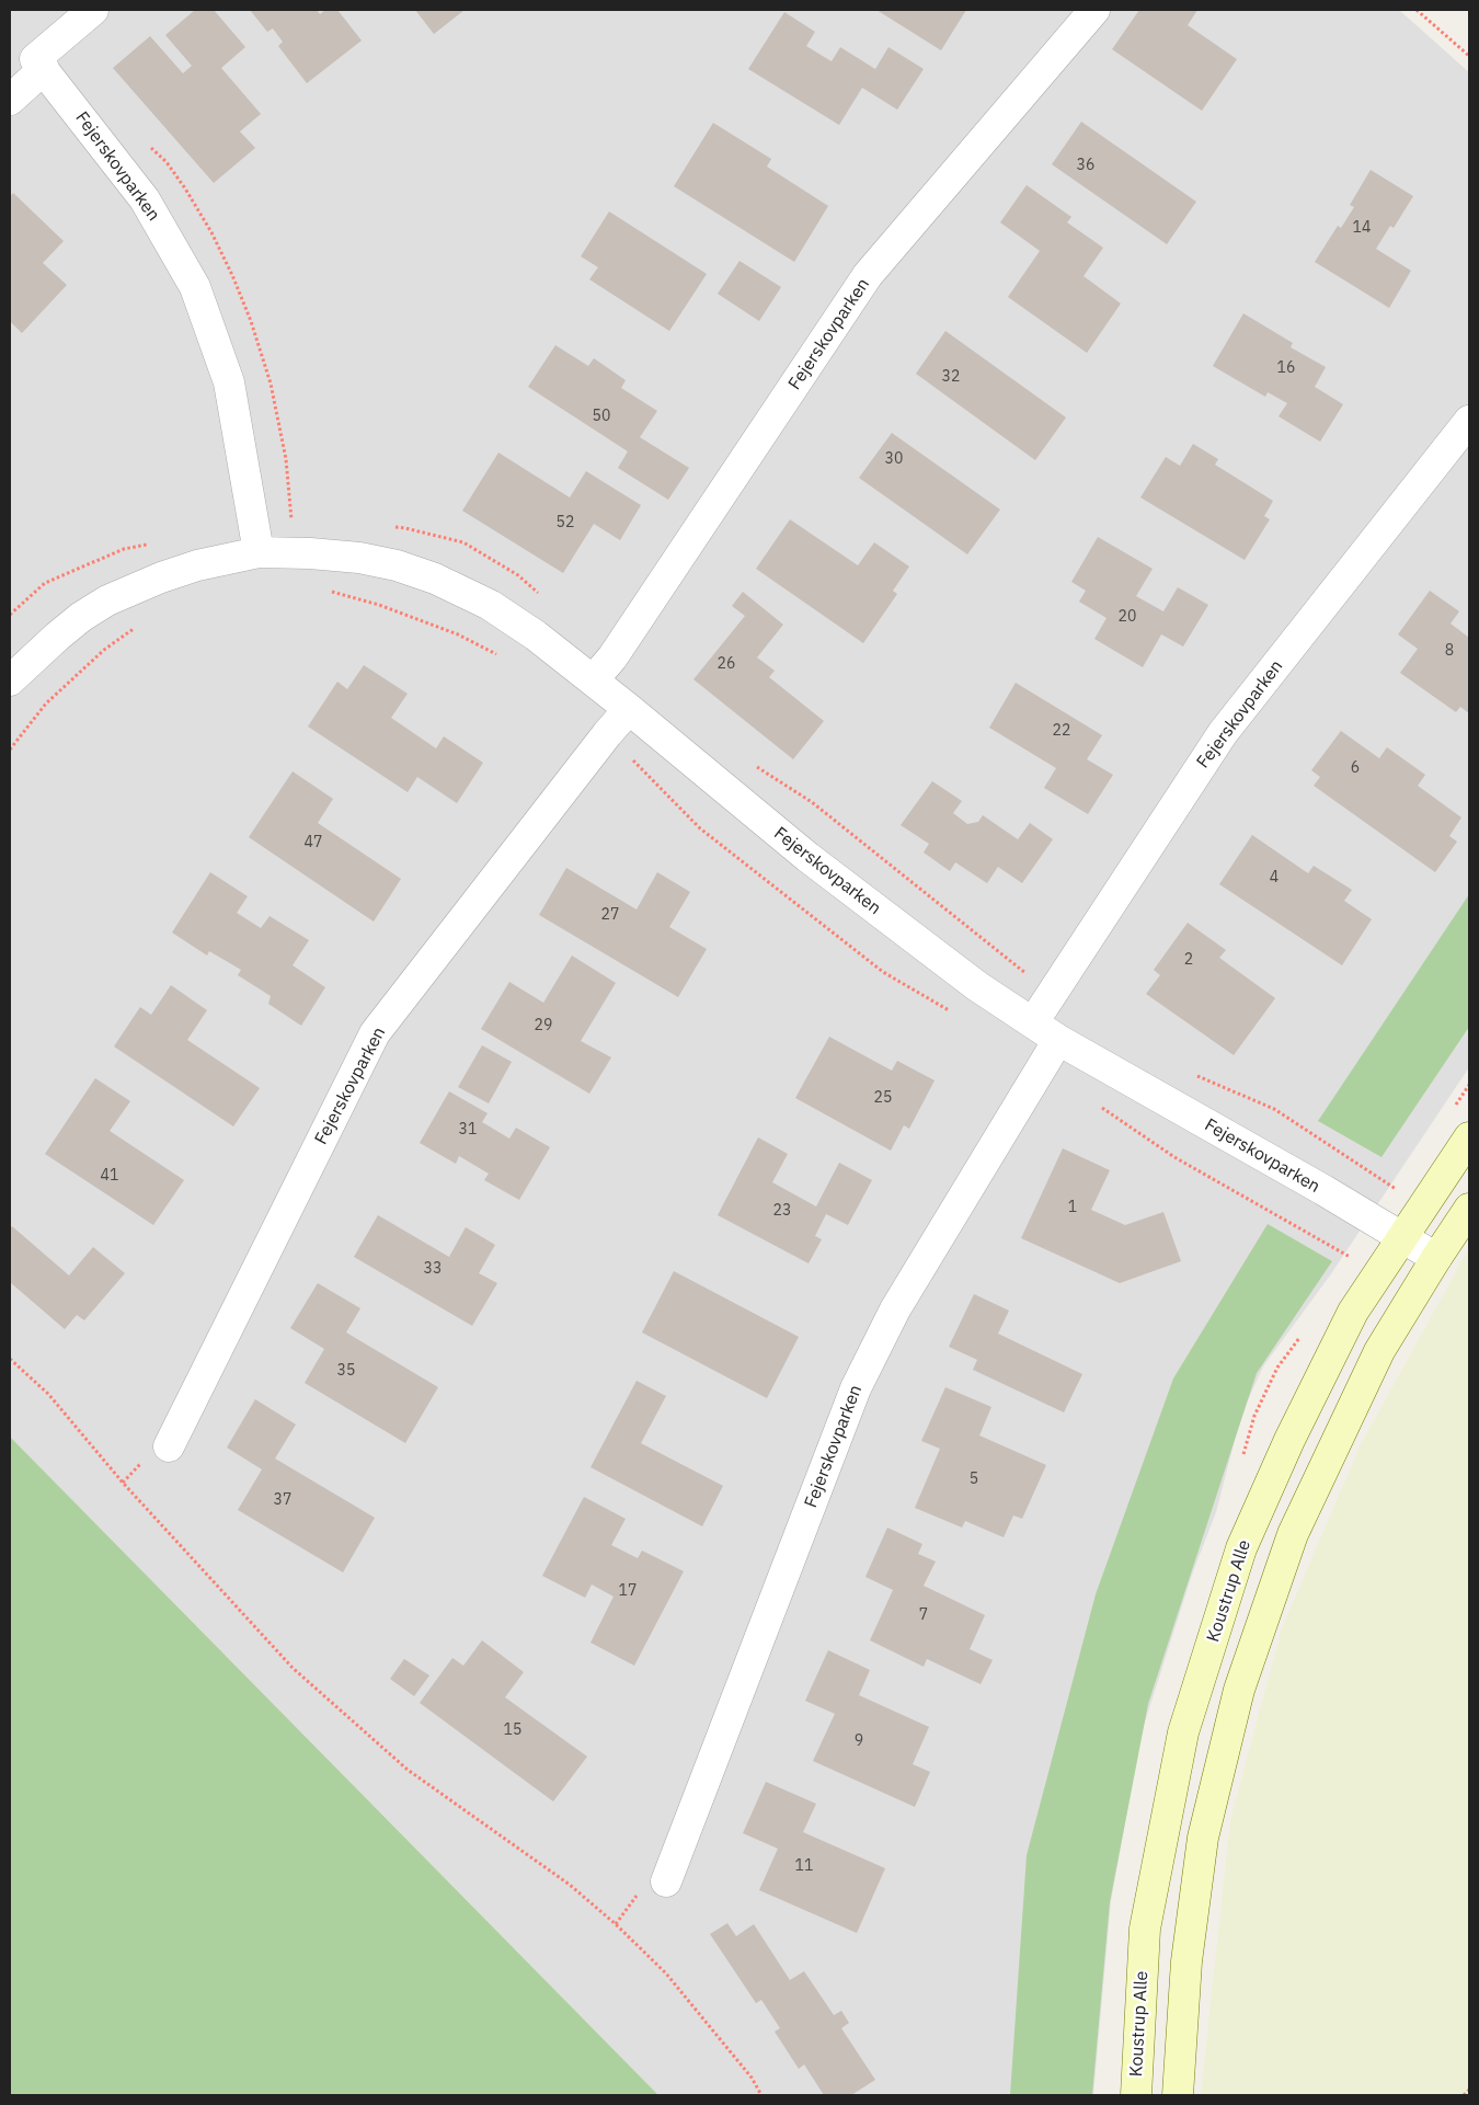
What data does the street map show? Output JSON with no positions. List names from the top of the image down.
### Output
{
  "streets": {
    "street": ["Fejerskovparken", "Koustrup Alle"]
  },
  "crossings": [
    ["Fejerskovparken", "Koustrup Alle"]
  ],
  "house_numbers": [
    "36",
    "14",
    "16",
    "32",
    "50",
    "30",
    "52",
    "20",
    "8",
    "26",
    "22",
    "6",
    "47",
    "4",
    "27",
    "2",
    "29",
    "25",
    "31",
    "41",
    "1",
    "23",
    "33",
    "35",
    "5",
    "37",
    "17",
    "7",
    "15",
    "9",
    "11"
  ]
}
